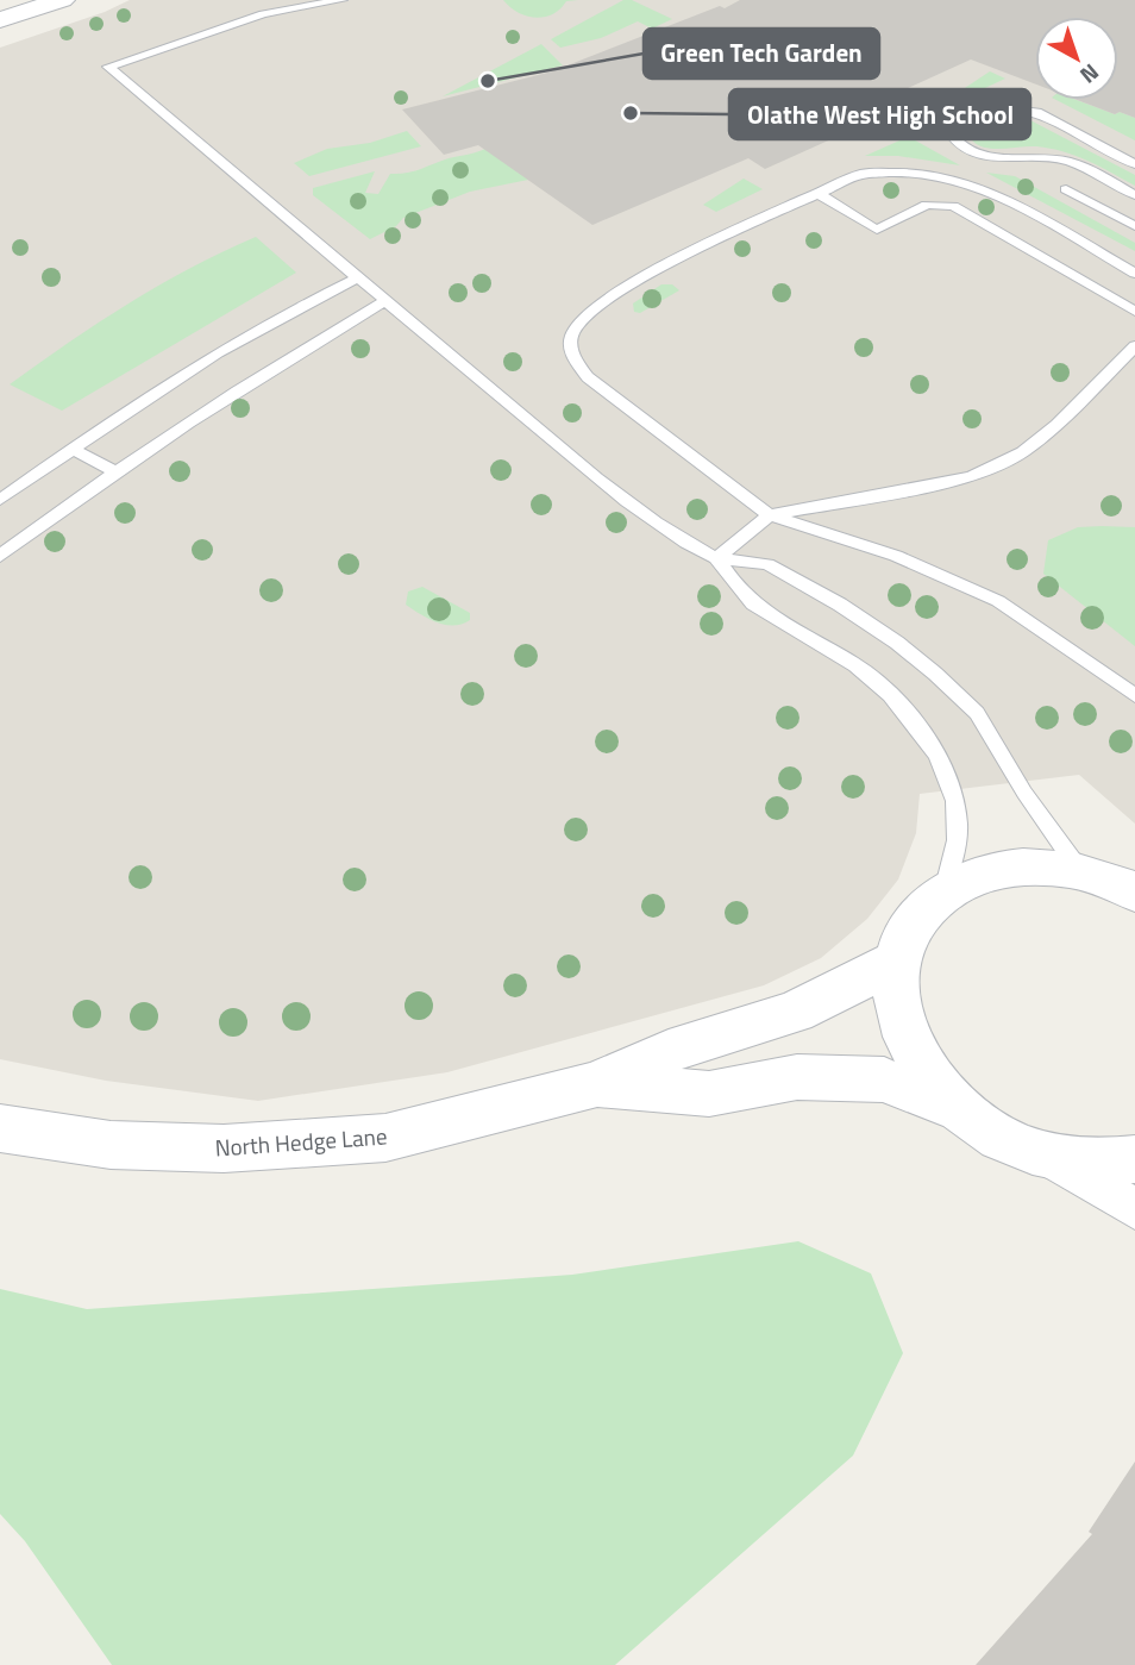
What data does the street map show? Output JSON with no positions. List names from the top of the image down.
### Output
{
  "streets": {
    "street": ["North Hedge Lane"]
  },
  "places": ["Green Tech Garden", "Olathe West High School"],
  "north": "bottom right"
}
